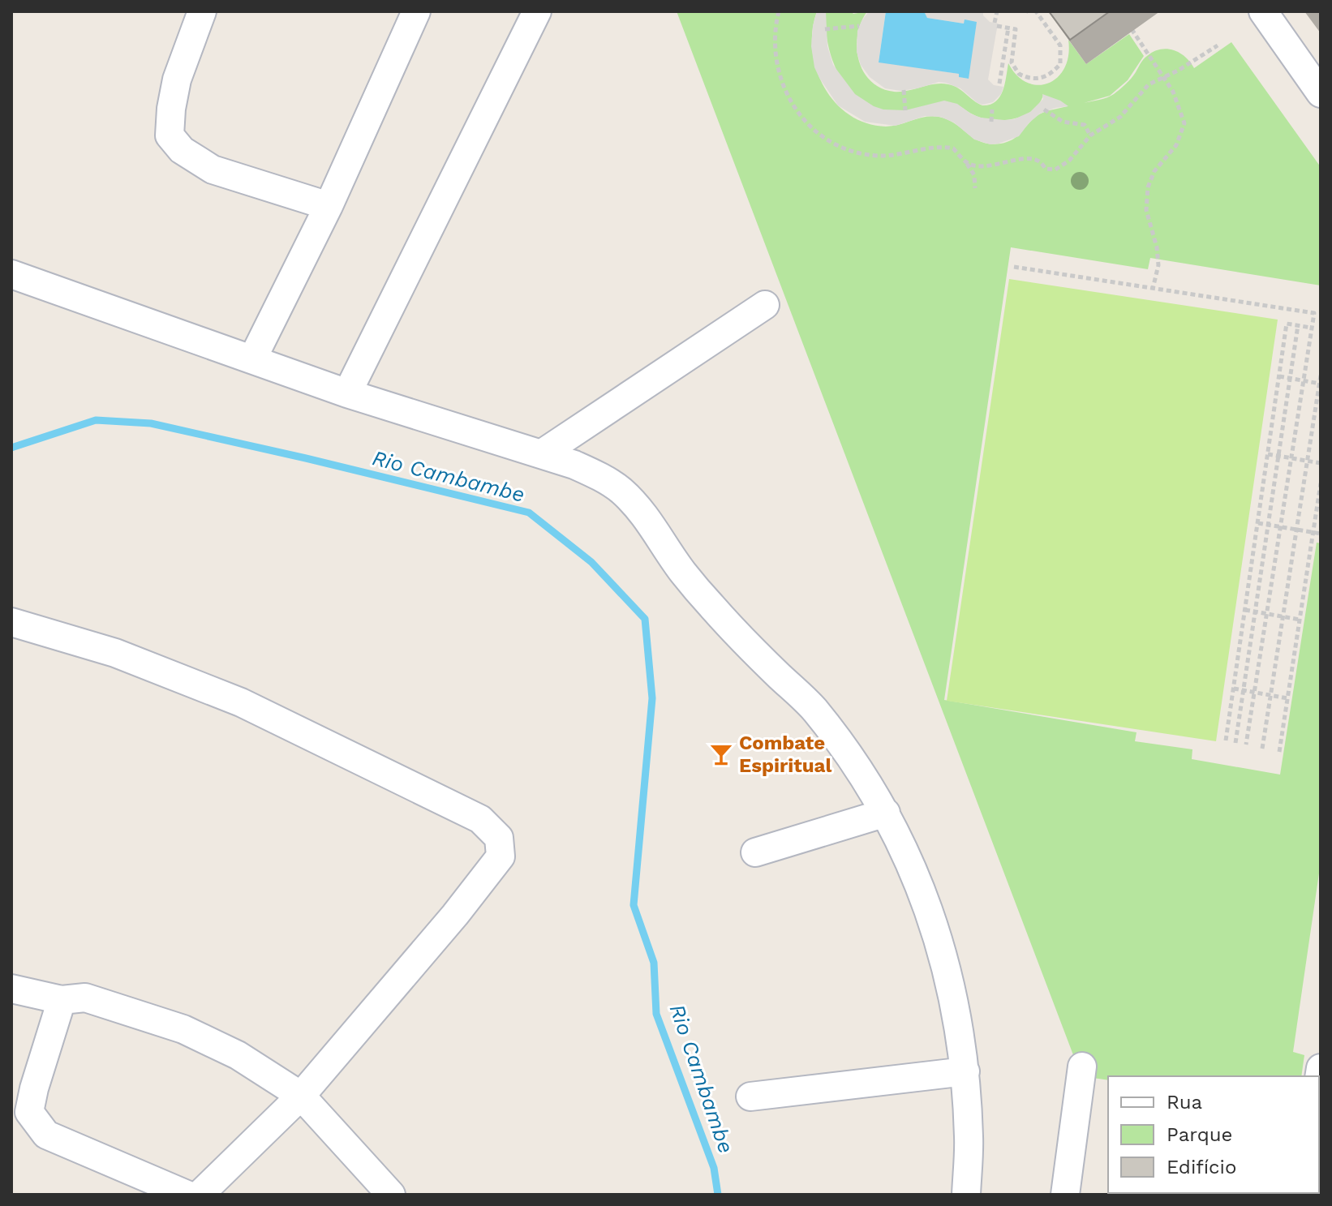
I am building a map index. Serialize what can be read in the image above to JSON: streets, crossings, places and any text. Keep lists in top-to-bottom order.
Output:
{
  "water": ["Rio Cambambe"],
  "places": {
    "bar": ["Combate Espiritual"]
  },
  "legend": ["Rua", "Parque", "Edifício"]
}
